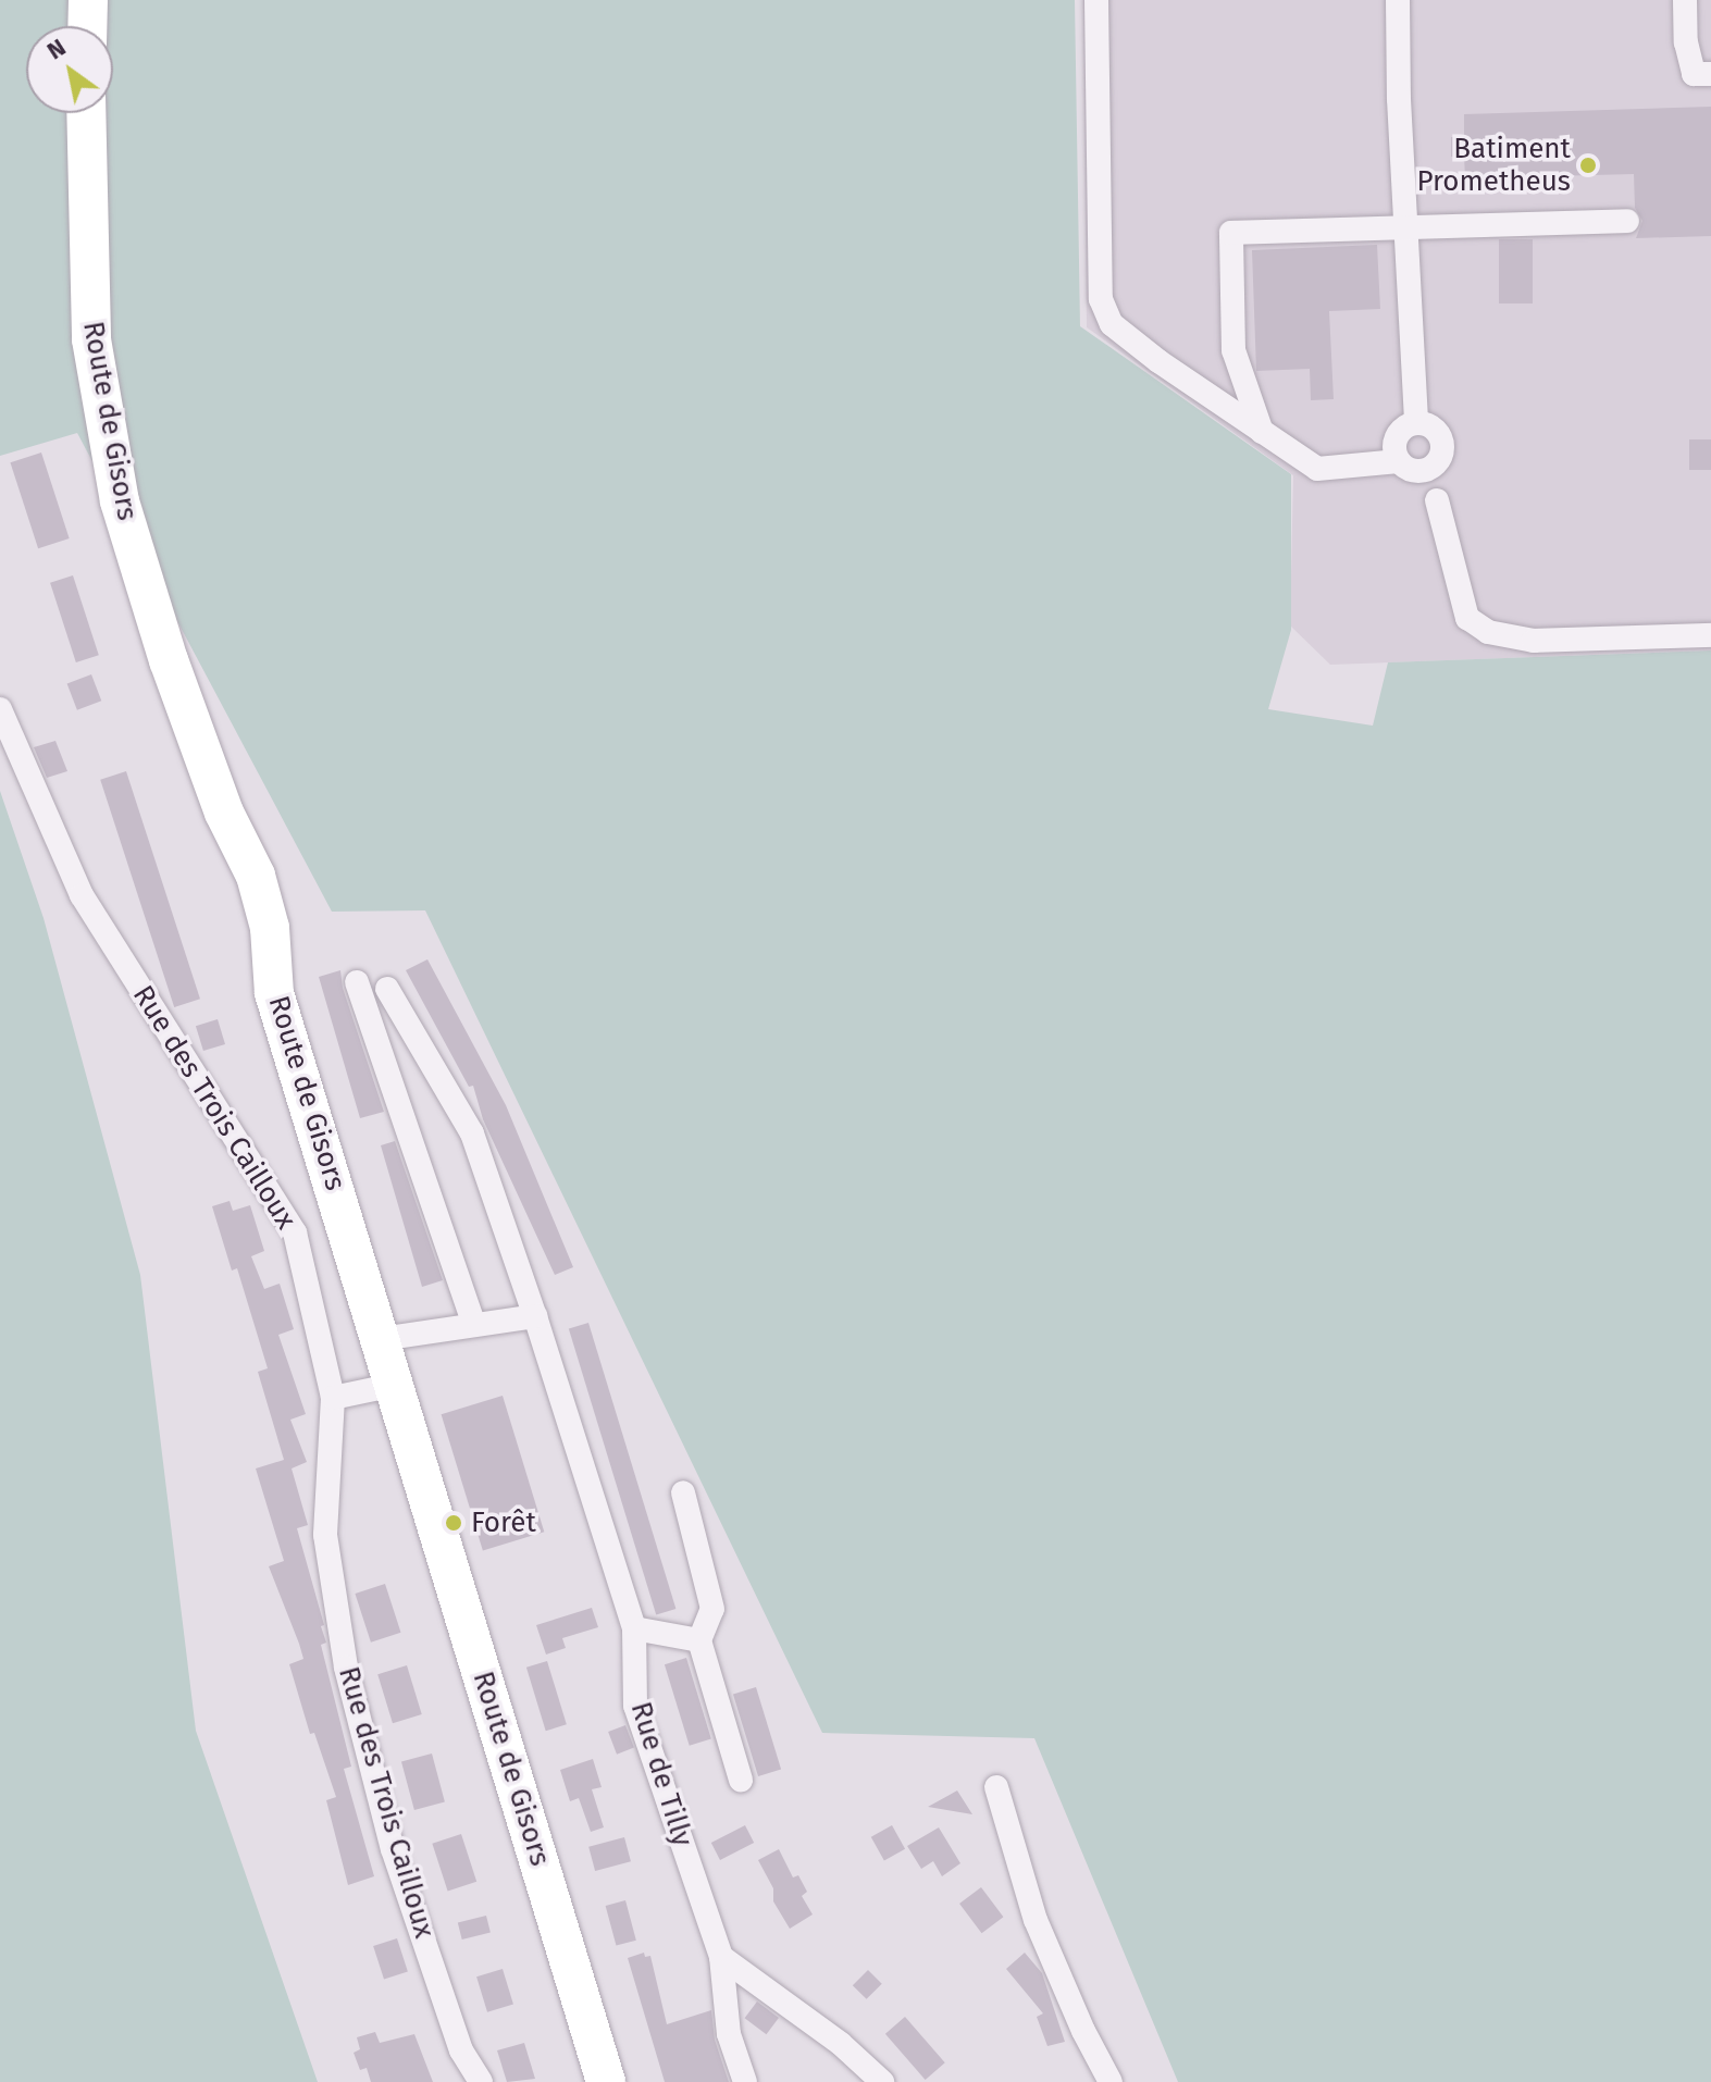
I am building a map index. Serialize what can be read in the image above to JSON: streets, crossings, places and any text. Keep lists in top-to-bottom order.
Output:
{
  "streets": {
    "main road": ["Route de Gisors"],
    "street": ["Rue des Trois Cailloux", "Rue de Tilly"]
  },
  "places": ["Batiment Prometheus", "Forêt"],
  "north": "top left"
}
